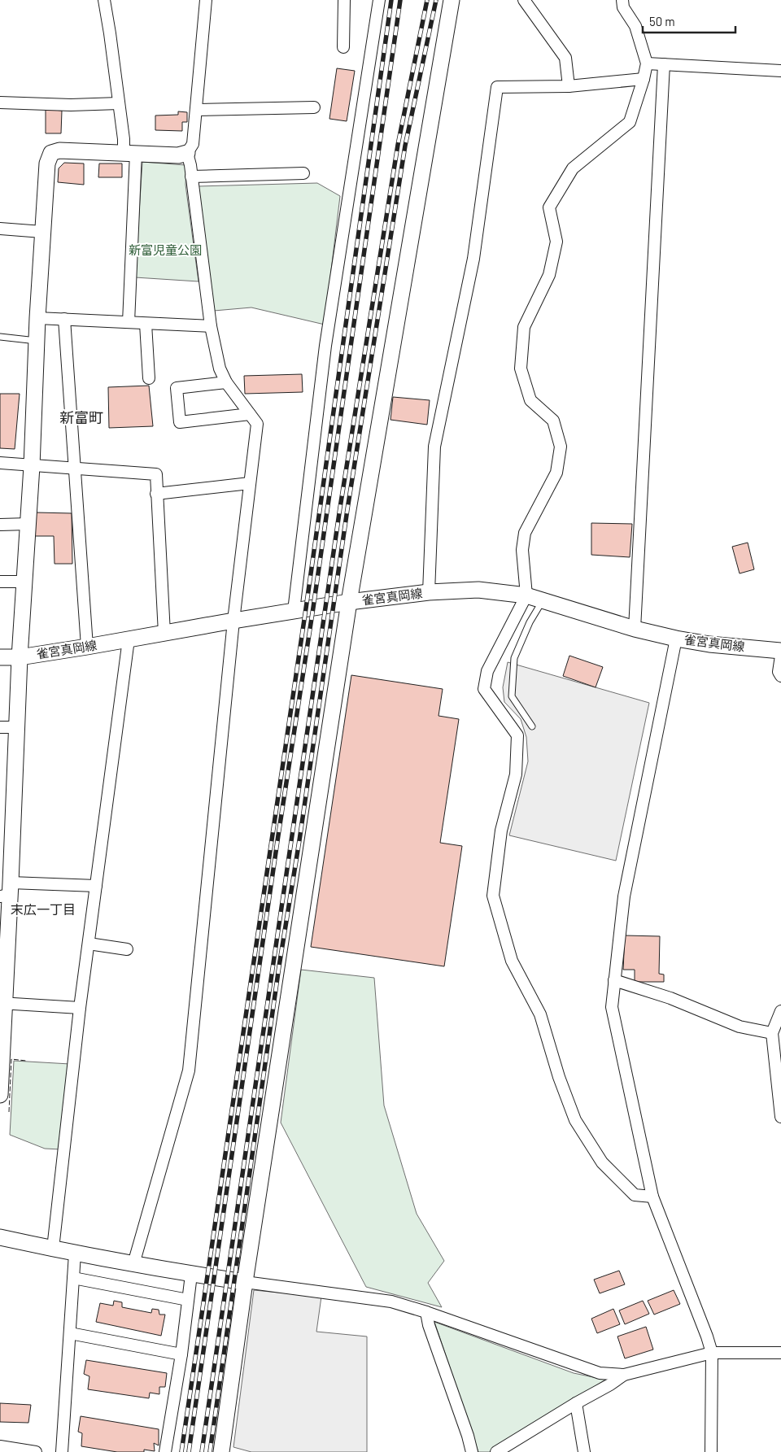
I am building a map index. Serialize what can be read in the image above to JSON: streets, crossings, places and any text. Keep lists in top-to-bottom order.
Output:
{
  "streets": {
    "street": ["雀宮真岡線"]
  },
  "districts": ["新富町", "末広一丁目"],
  "parks": ["新富児童公園"],
  "scale_bar": "50 m"
}
